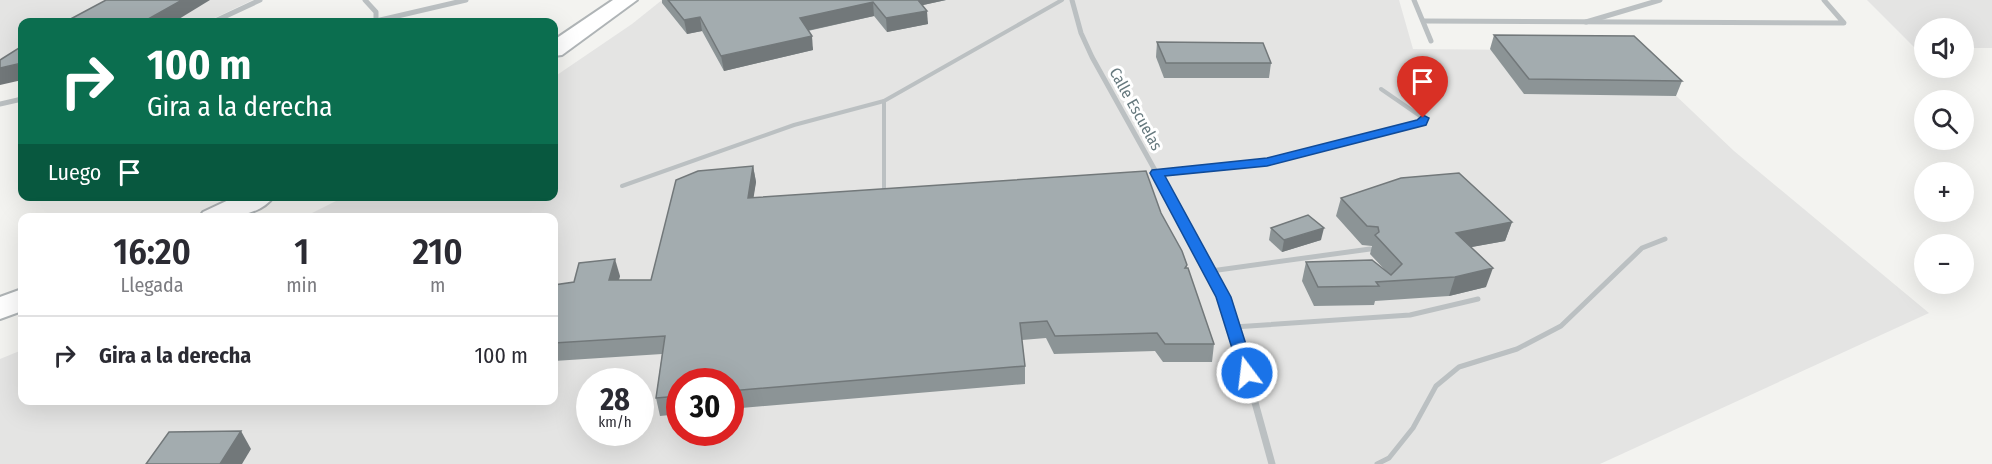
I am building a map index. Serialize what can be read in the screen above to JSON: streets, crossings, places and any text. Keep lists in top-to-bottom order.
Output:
{
  "streets": {
    "street": ["Calle Escuelas"]
  },
  "page": {
    "map_buttons": ["+", "−"],
    "turn": ["100 m", "Gira a la derecha"],
    "then": "Luego",
    "eta": [
      "16:20",
      "Llegada",
      "1",
      "min",
      "210",
      "m"
    ],
    "list": [
      {
        "name": "Gira a la derecha",
        "value": "100 m"
      }
    ],
    "speed": "28 km/h",
    "limit": "30"
  }
}
